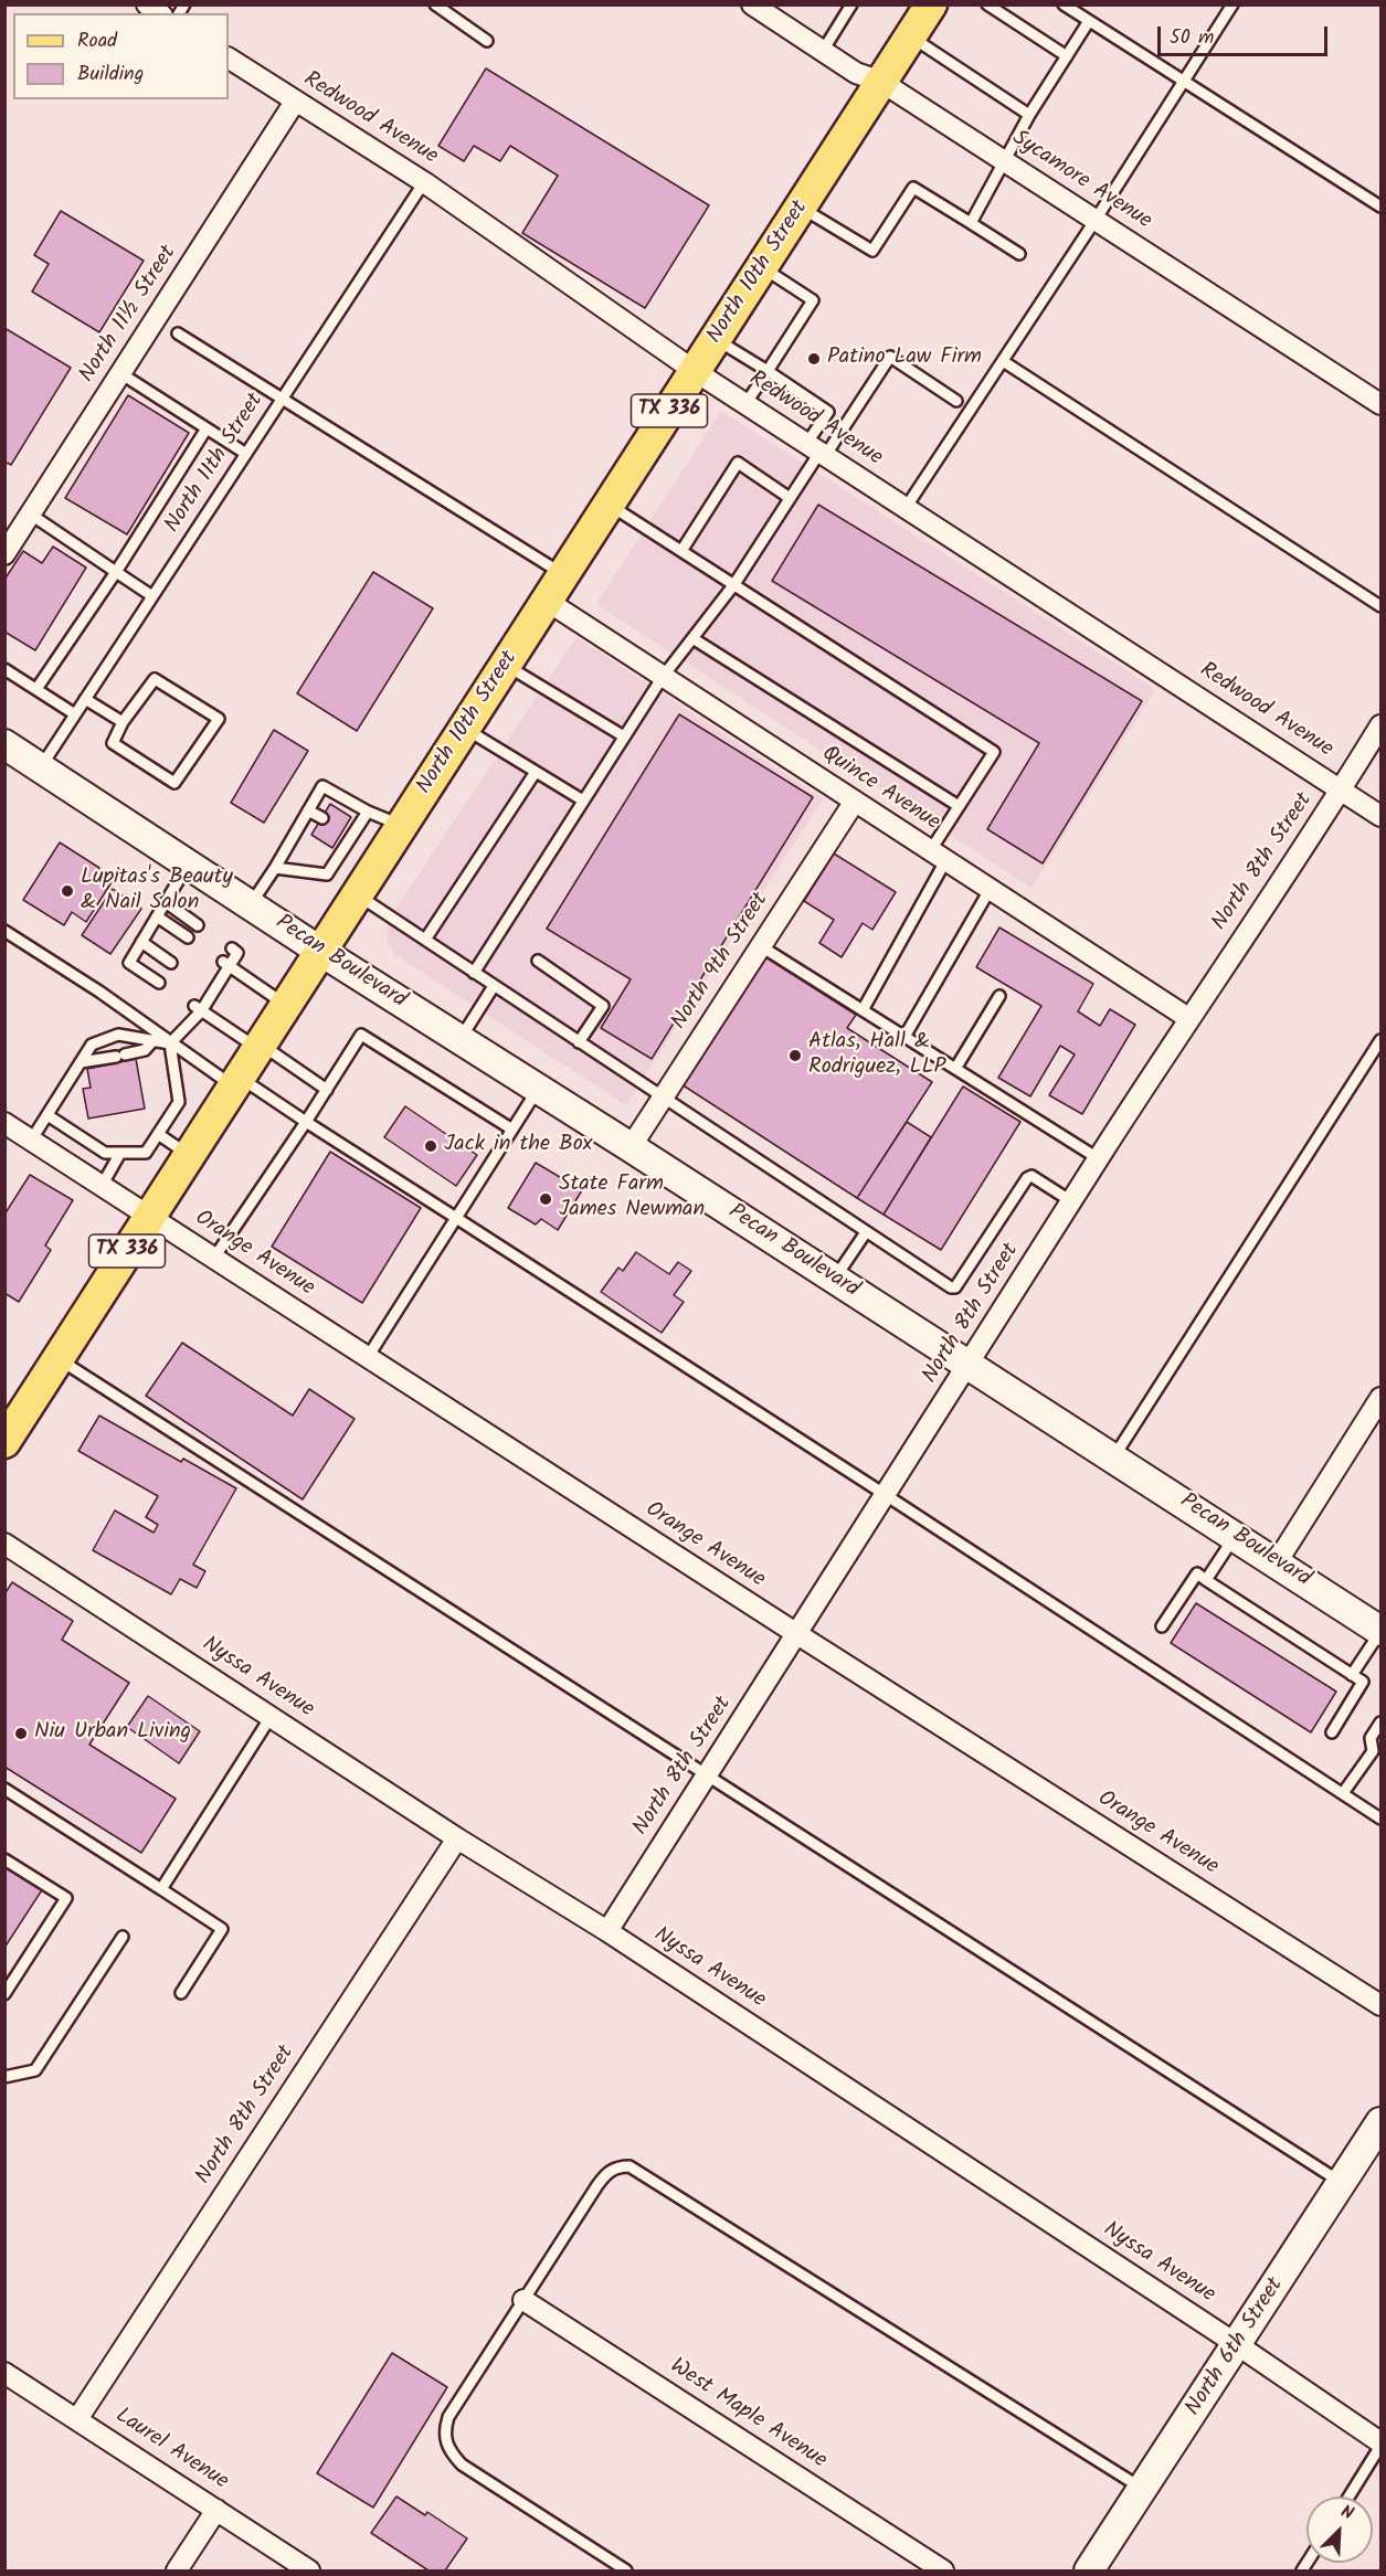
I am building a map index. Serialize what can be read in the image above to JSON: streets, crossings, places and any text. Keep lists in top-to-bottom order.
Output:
{
  "streets": {
    "main road": [
      "North 10th Street",
      "TX 336",
      "Pecan Boulevard",
      "North 6th Street"
    ],
    "street": [
      "Redwood Avenue",
      "Sycamore Avenue",
      "North 11½ Street",
      "Quince Avenue",
      "North 8th Street",
      "North 9th Street",
      "Orange Avenue",
      "Nyssa Avenue",
      "West Maple Avenue",
      "Laurel Avenue"
    ],
    "lane": ["North 11th Street"]
  },
  "crossings": [
    ["Redwood Avenue", "North 10th Street"],
    ["Redwood Avenue", "North 11½ Street"],
    ["Redwood Avenue", "North 11th Street"],
    ["Redwood Avenue", "North 8th Street"],
    ["Sycamore Avenue", "North 10th Street"],
    ["North 10th Street", "Quince Avenue"],
    ["North 10th Street", "Pecan Boulevard"],
    ["North 10th Street", "Orange Avenue"],
    ["North 11th Street", "Pecan Boulevard"],
    ["Quince Avenue", "North 8th Street"],
    ["Quince Avenue", "North 9th Street"],
    ["North 8th Street", "Pecan Boulevard"],
    ["North 8th Street", "Orange Avenue"],
    ["North 8th Street", "Nyssa Avenue"],
    ["North 8th Street", "Laurel Avenue"],
    ["North 9th Street", "Pecan Boulevard"],
    ["Nyssa Avenue", "North 6th Street"]
  ],
  "places": [
    "Patino Law Firm",
    "Lupitas's Beauty & Nail Salon",
    "Atlas, Hall & Rodriguez, LLP",
    "Jack in the Box",
    "State Farm James Newman",
    "Niu Urban Living"
  ],
  "legend": ["Road", "Building"],
  "scale_bar": "50 m",
  "north": "top right"
}
